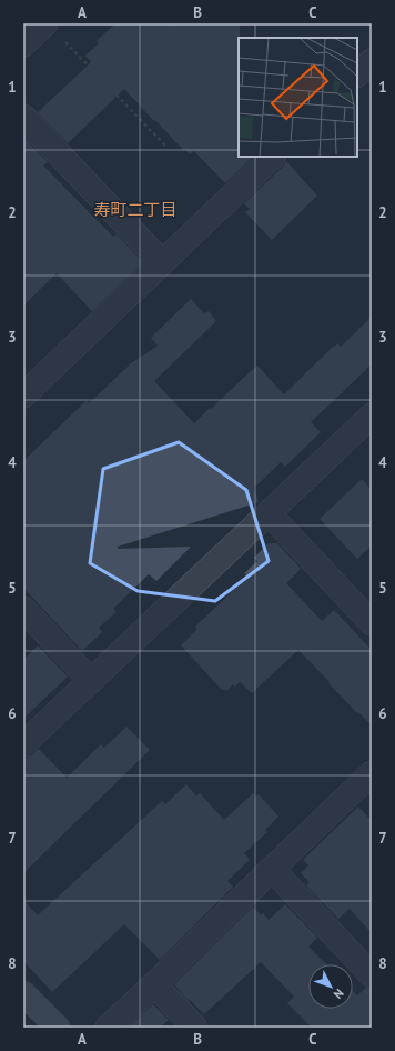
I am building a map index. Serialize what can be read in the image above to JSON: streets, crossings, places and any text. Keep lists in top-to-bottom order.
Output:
{
  "districts": ["寿町二丁目"],
  "north": "bottom right",
  "grid": {
    "columns": ["A", "B", "C"],
    "rows": [
      "1",
      "2",
      "3",
      "4",
      "5",
      "6",
      "7",
      "8"
    ]
  }
}
